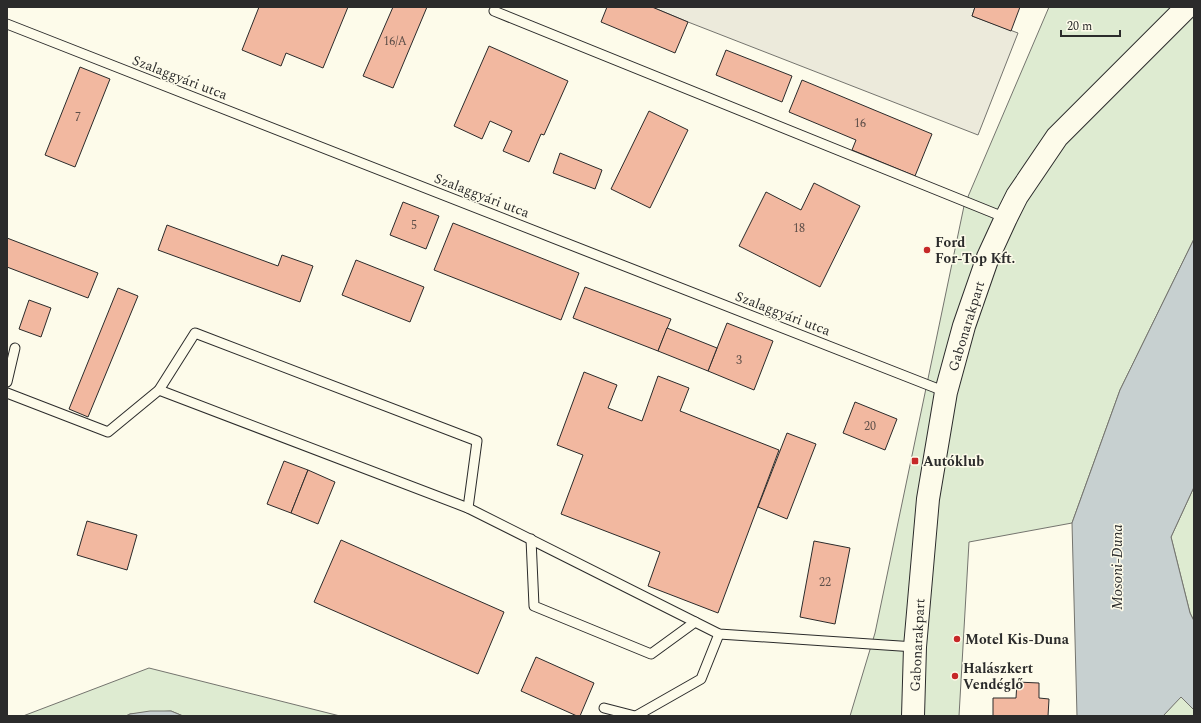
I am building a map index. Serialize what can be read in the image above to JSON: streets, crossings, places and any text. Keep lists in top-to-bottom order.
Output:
{
  "streets": {
    "main road": ["Gabonarakpart"],
    "lane": ["Szalaggyári utca"]
  },
  "crossings": [
    ["Szalaggyári utca", "Gabonarakpart"]
  ],
  "water": ["Mosoni-Duna"],
  "places": {
    "other": ["Ford For-Top Kft.", "Motel Kis-Duna", "Halászkert Vendéglő"],
    "transit": ["Autóklub"]
  },
  "house_numbers": [
    "16/A",
    "7",
    "16",
    "5",
    "18",
    "3",
    "20",
    "22"
  ],
  "scale_bar": "20 m"
}
